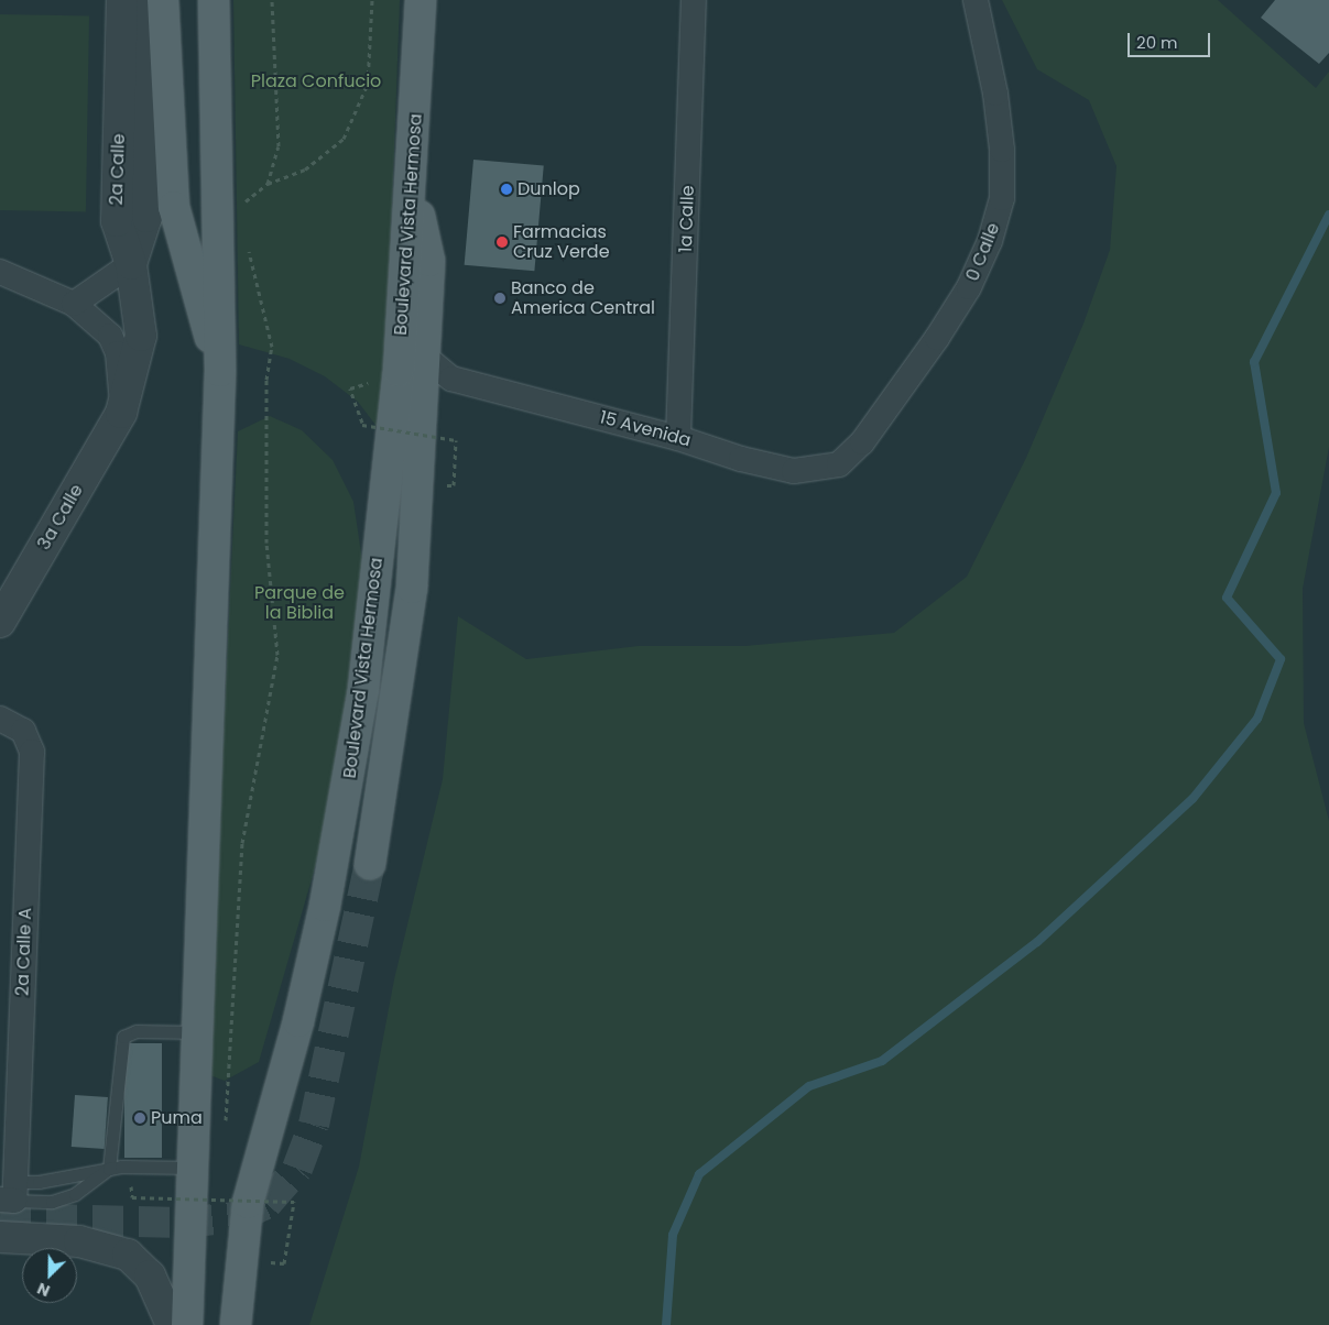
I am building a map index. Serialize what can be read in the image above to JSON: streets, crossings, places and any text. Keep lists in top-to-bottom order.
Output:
{
  "streets": {
    "main road": ["Boulevard Vista Hermosa"],
    "street": [
      "2a Calle",
      "1a Calle",
      "0 Calle",
      "15 Avenida",
      "3a Calle",
      "2a Calle A"
    ]
  },
  "crossings": [
    ["2a Calle", "3a Calle"],
    ["1a Calle", "15 Avenida"],
    ["0 Calle", "15 Avenida"]
  ],
  "parks": ["Plaza Confucio", "Parque de la Biblia"],
  "places": [
    "Dunlop",
    "Farmacias Cruz Verde",
    "Banco de America Central",
    "Puma"
  ],
  "scale_bar": "20 m",
  "north": "bottom left"
}
